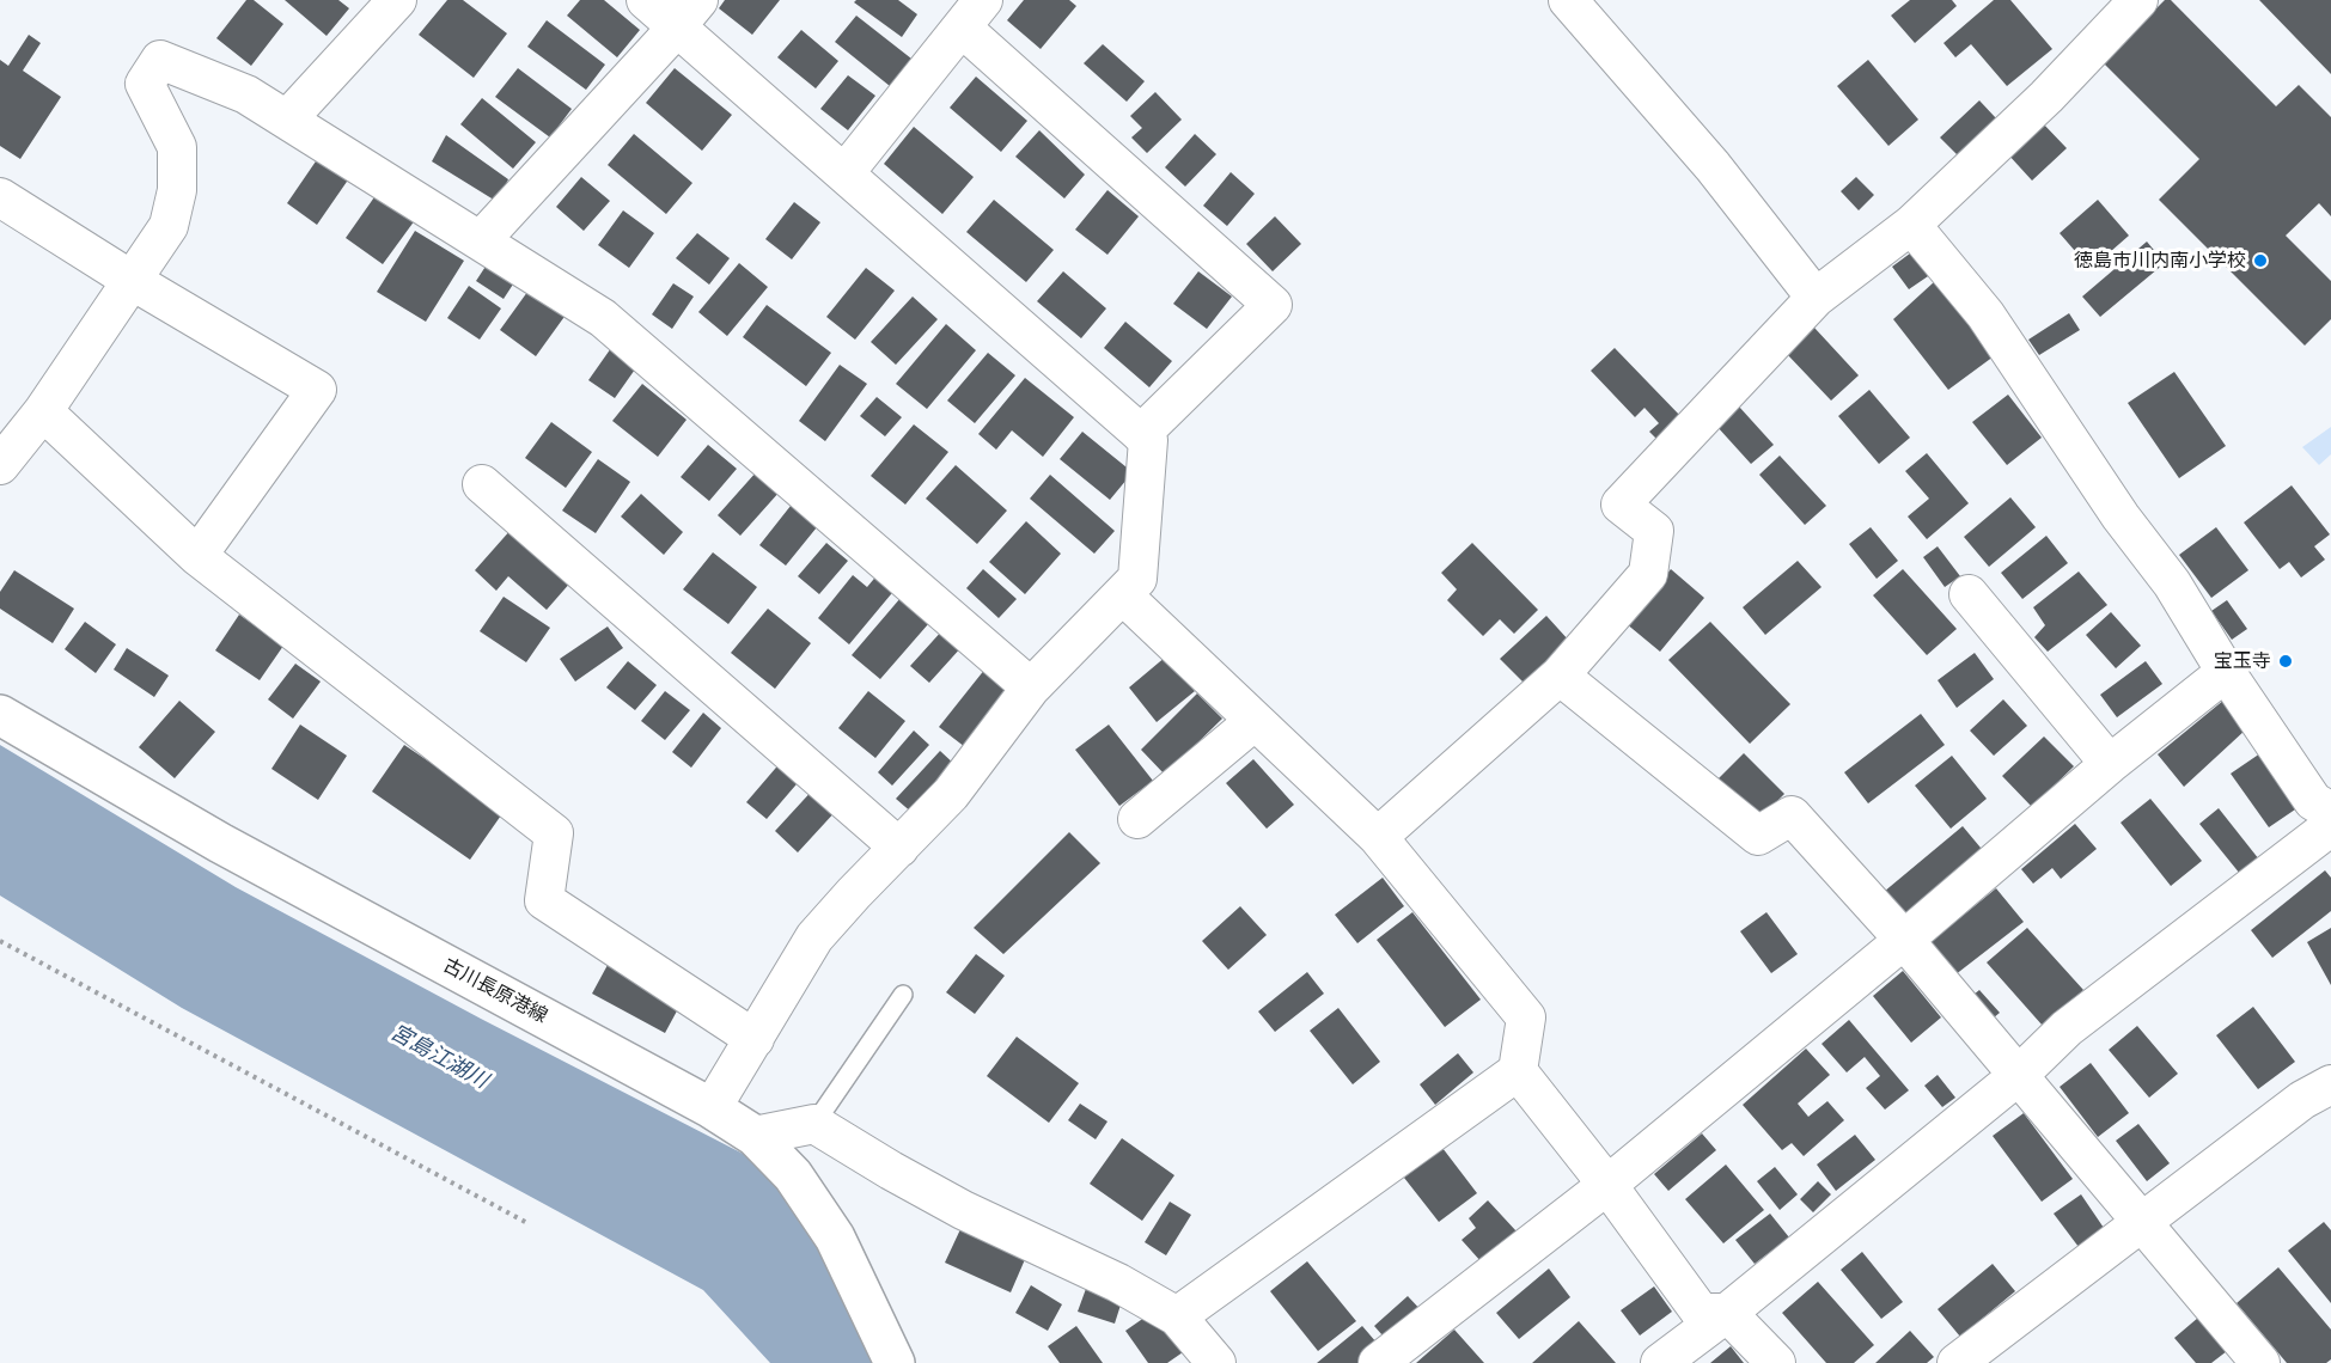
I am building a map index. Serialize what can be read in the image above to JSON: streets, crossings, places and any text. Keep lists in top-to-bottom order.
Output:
{
  "streets": {
    "main road": ["古川長原港線"]
  },
  "water": ["宮島江湖川"],
  "places": ["徳島市川内南小学校", "宝玉寺"]
}
